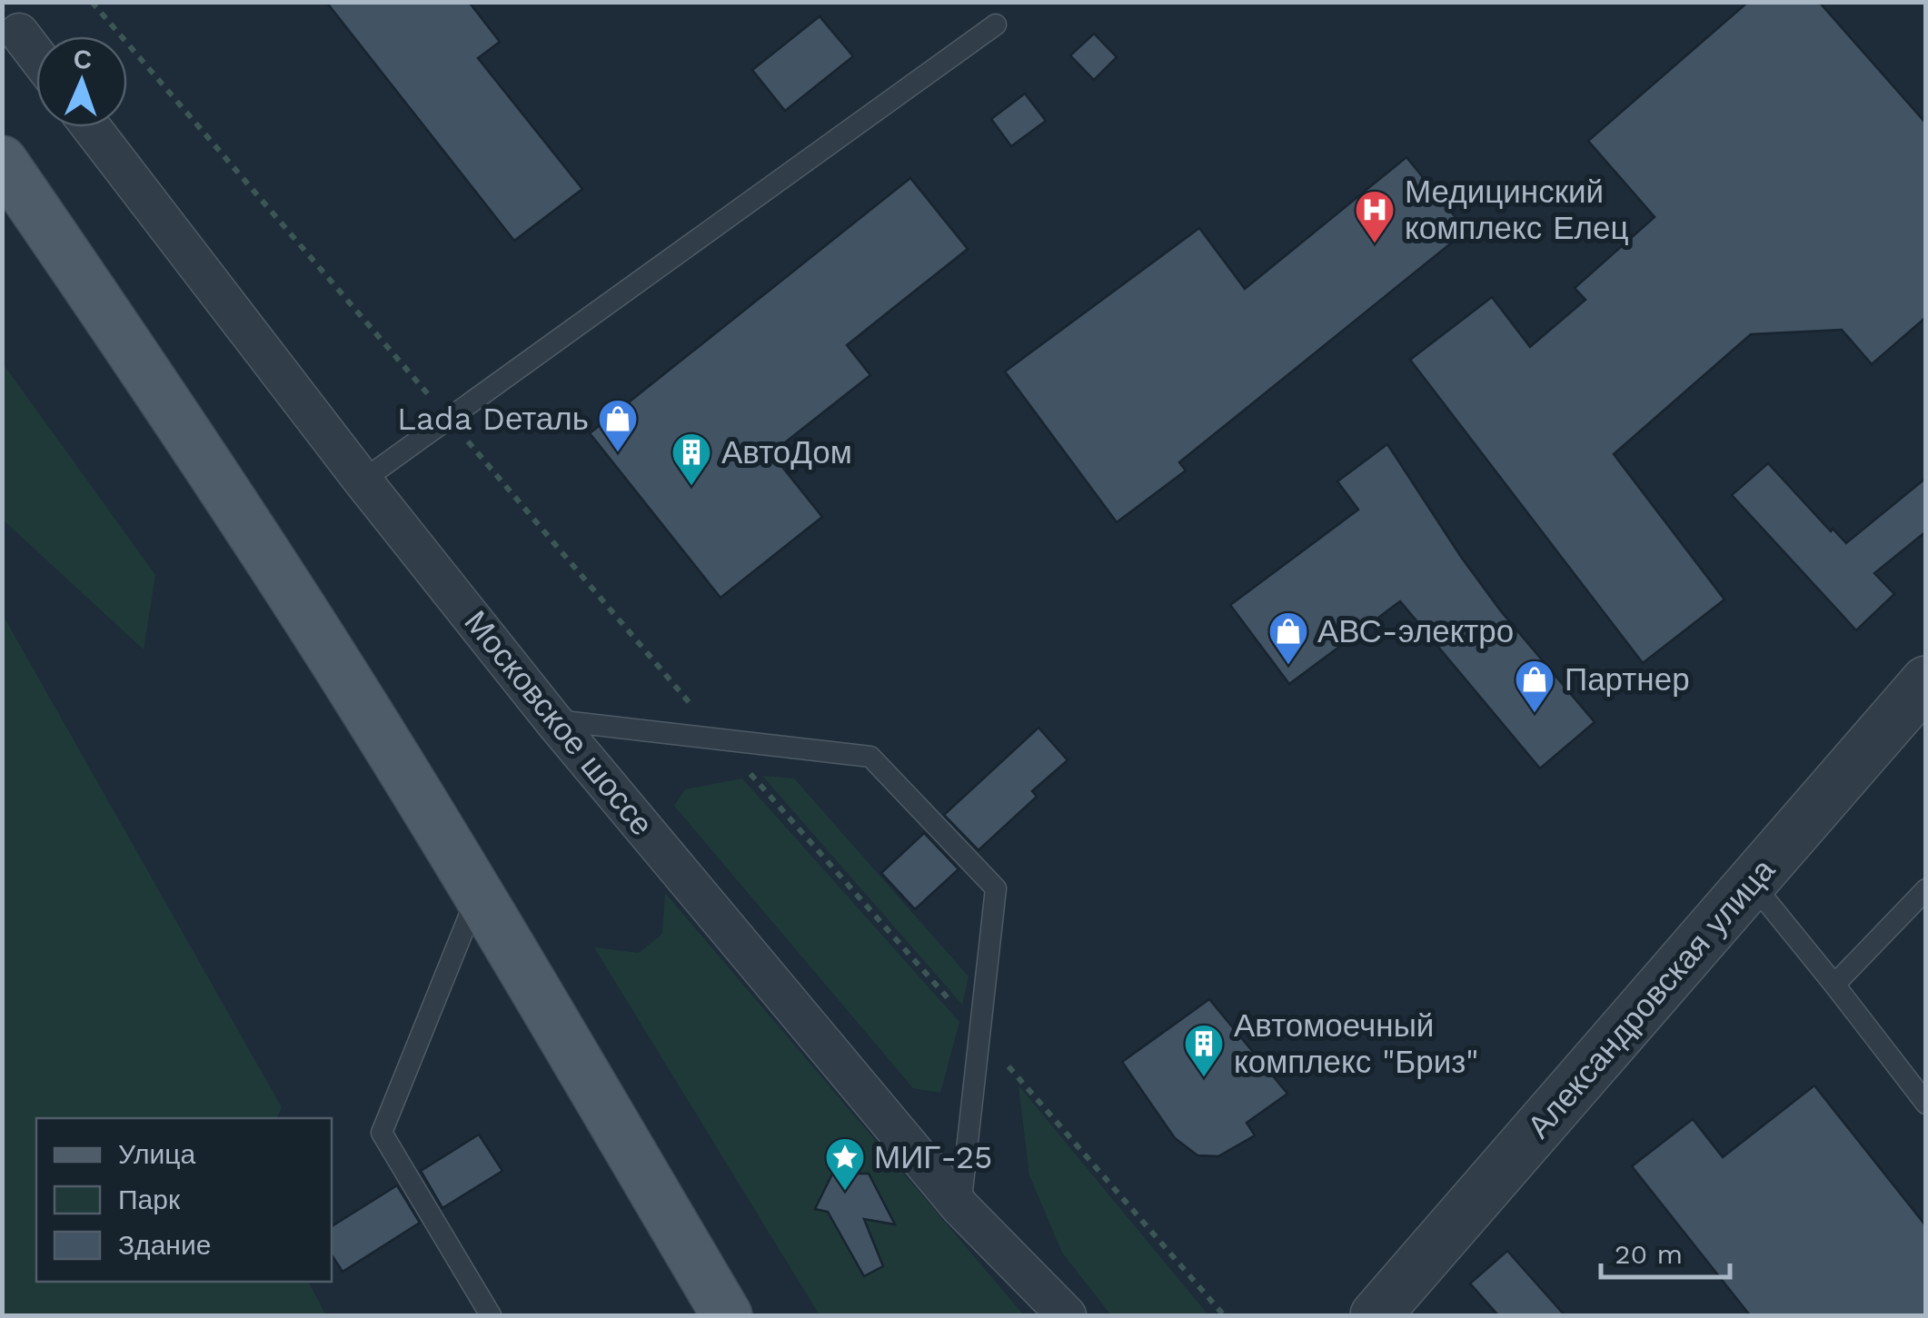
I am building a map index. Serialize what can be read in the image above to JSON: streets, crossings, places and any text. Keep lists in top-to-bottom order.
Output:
{
  "streets": {
    "street": ["Московское шоссе", "Александровская улица"]
  },
  "places": {
    "hospital": ["Медицинский комплекс Елец"],
    "shop": ["Lada Dеталь", "АВС-электро", "Партнер"],
    "building": ["АвтоДом", "Автомоечный комплекс \"Бриз\""],
    "place": ["МИГ-25"]
  },
  "legend": ["Улица", "Парк", "Здание"],
  "scale_bar": "20 m",
  "north": "top"
}
